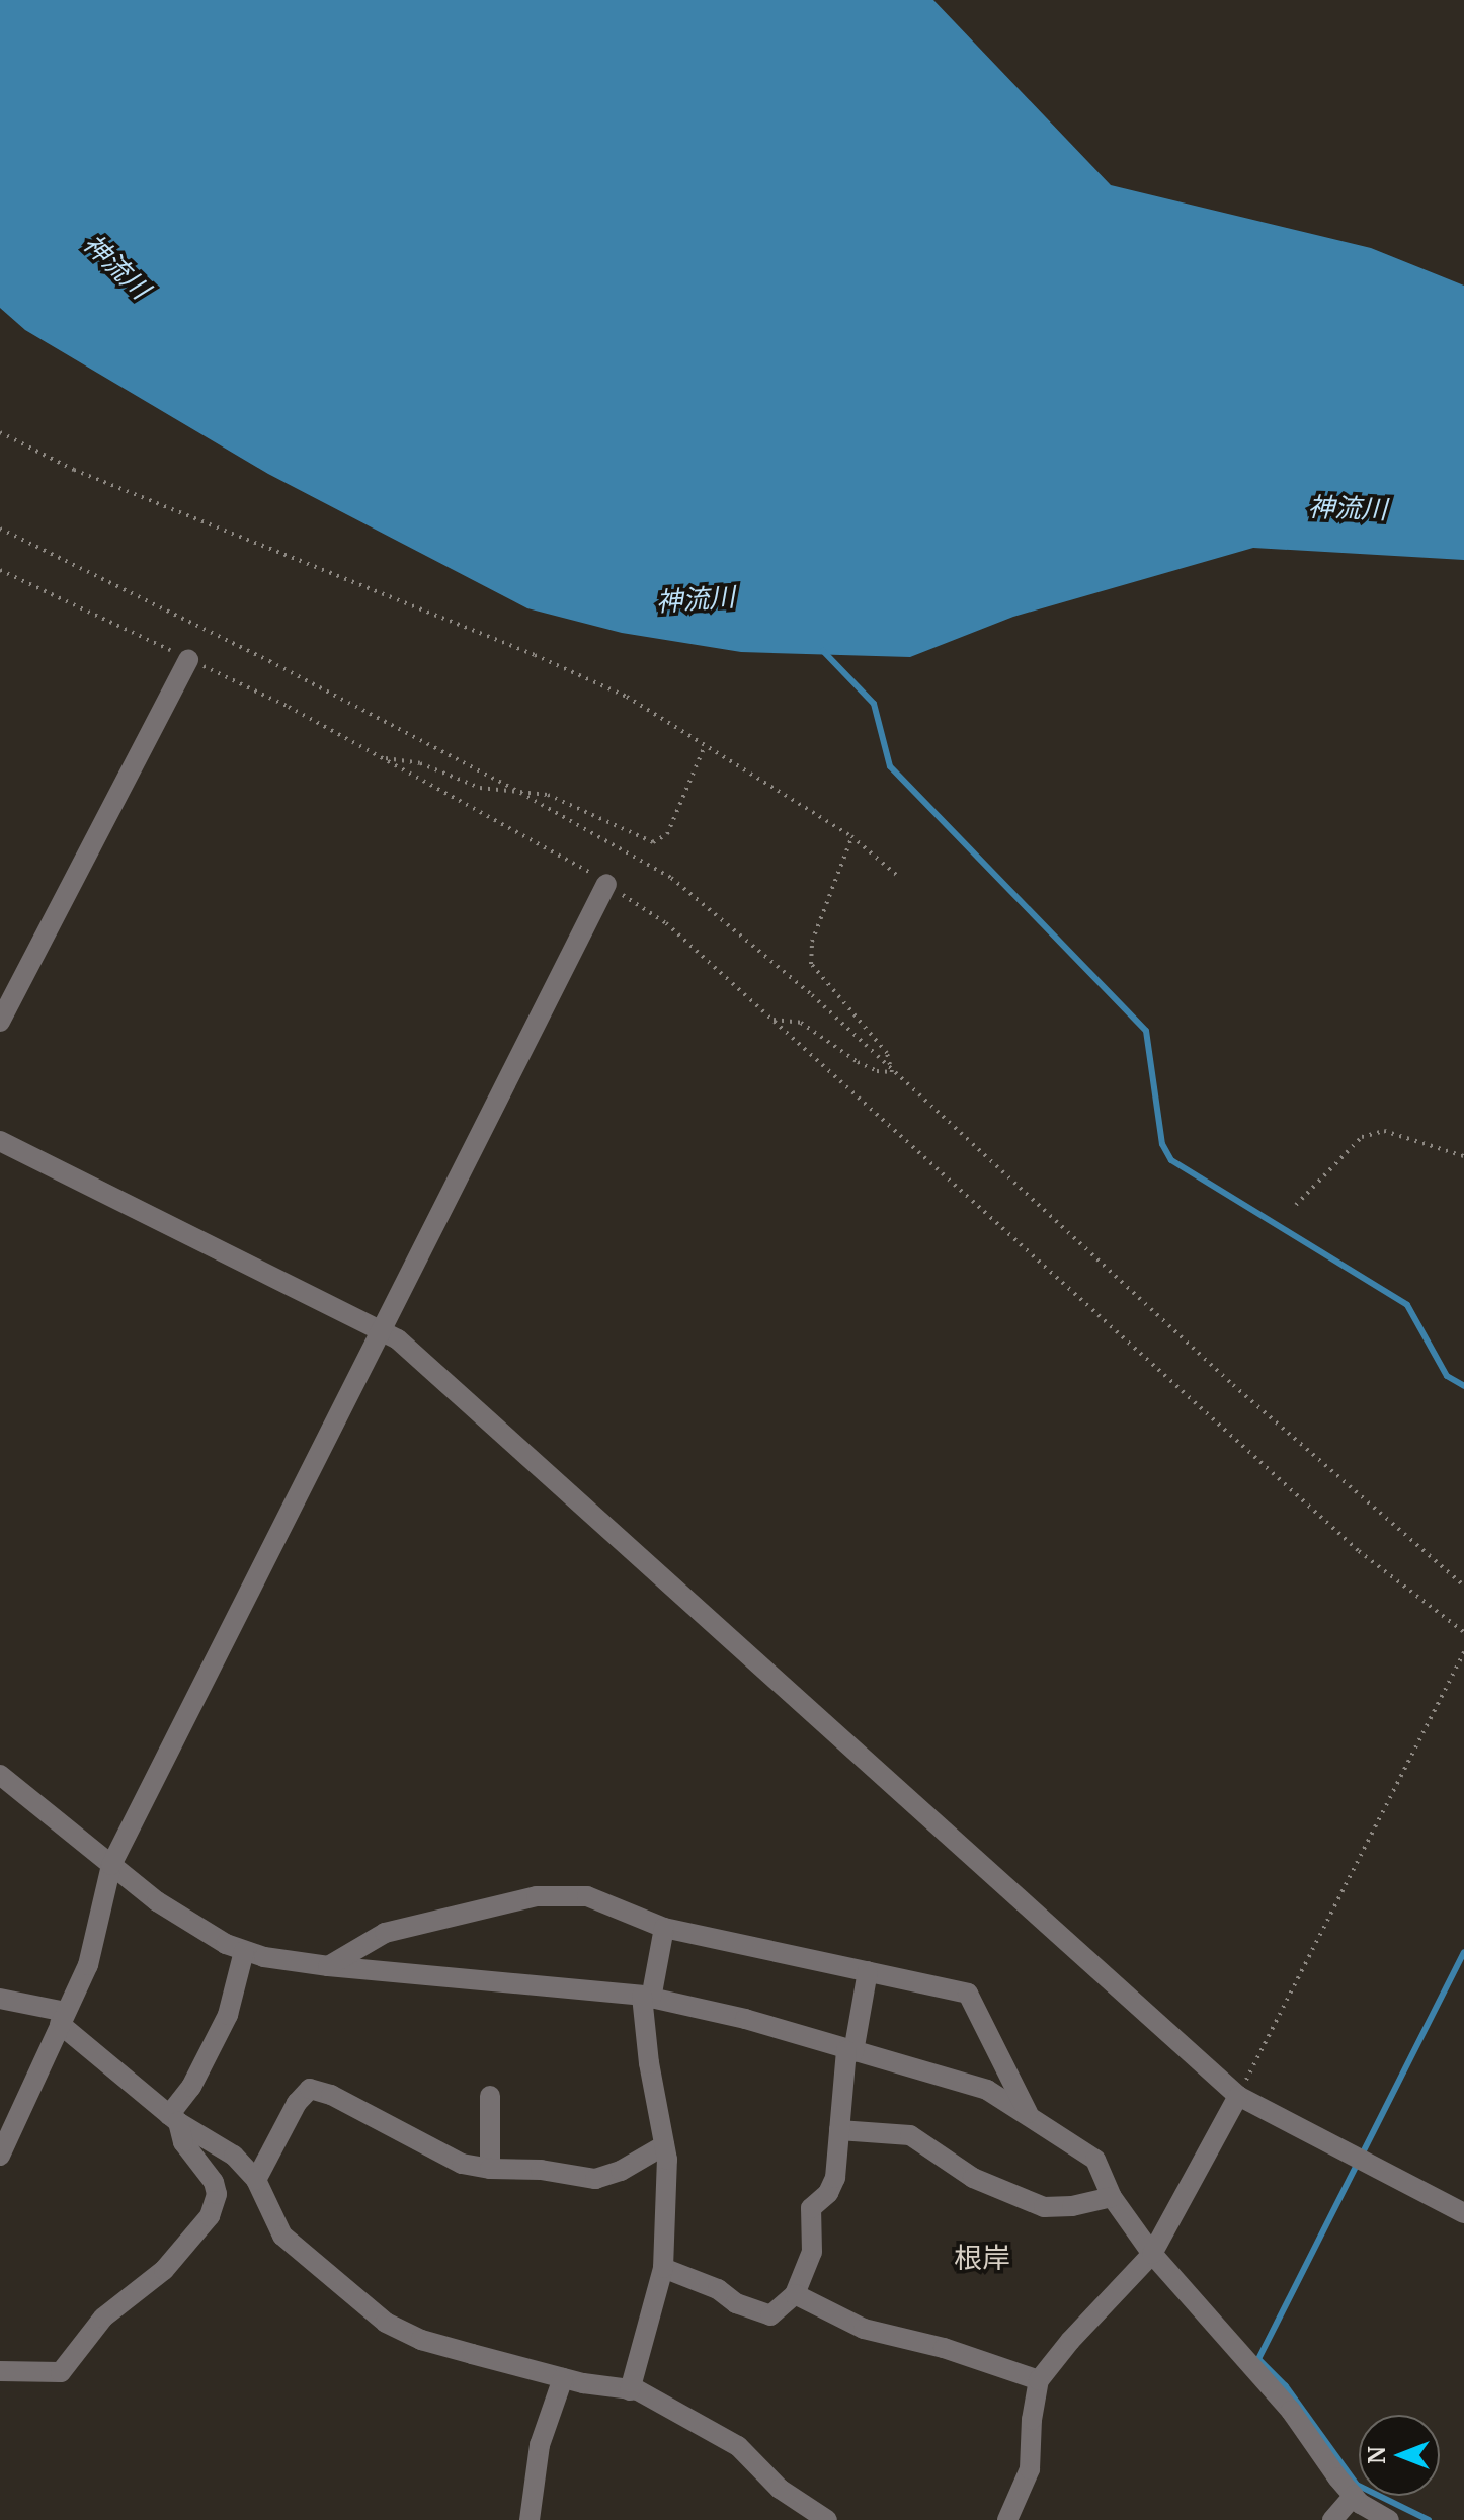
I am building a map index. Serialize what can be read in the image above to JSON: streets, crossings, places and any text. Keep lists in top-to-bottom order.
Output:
{
  "districts": ["根岸"],
  "water": ["神流川"],
  "north": "left"
}
